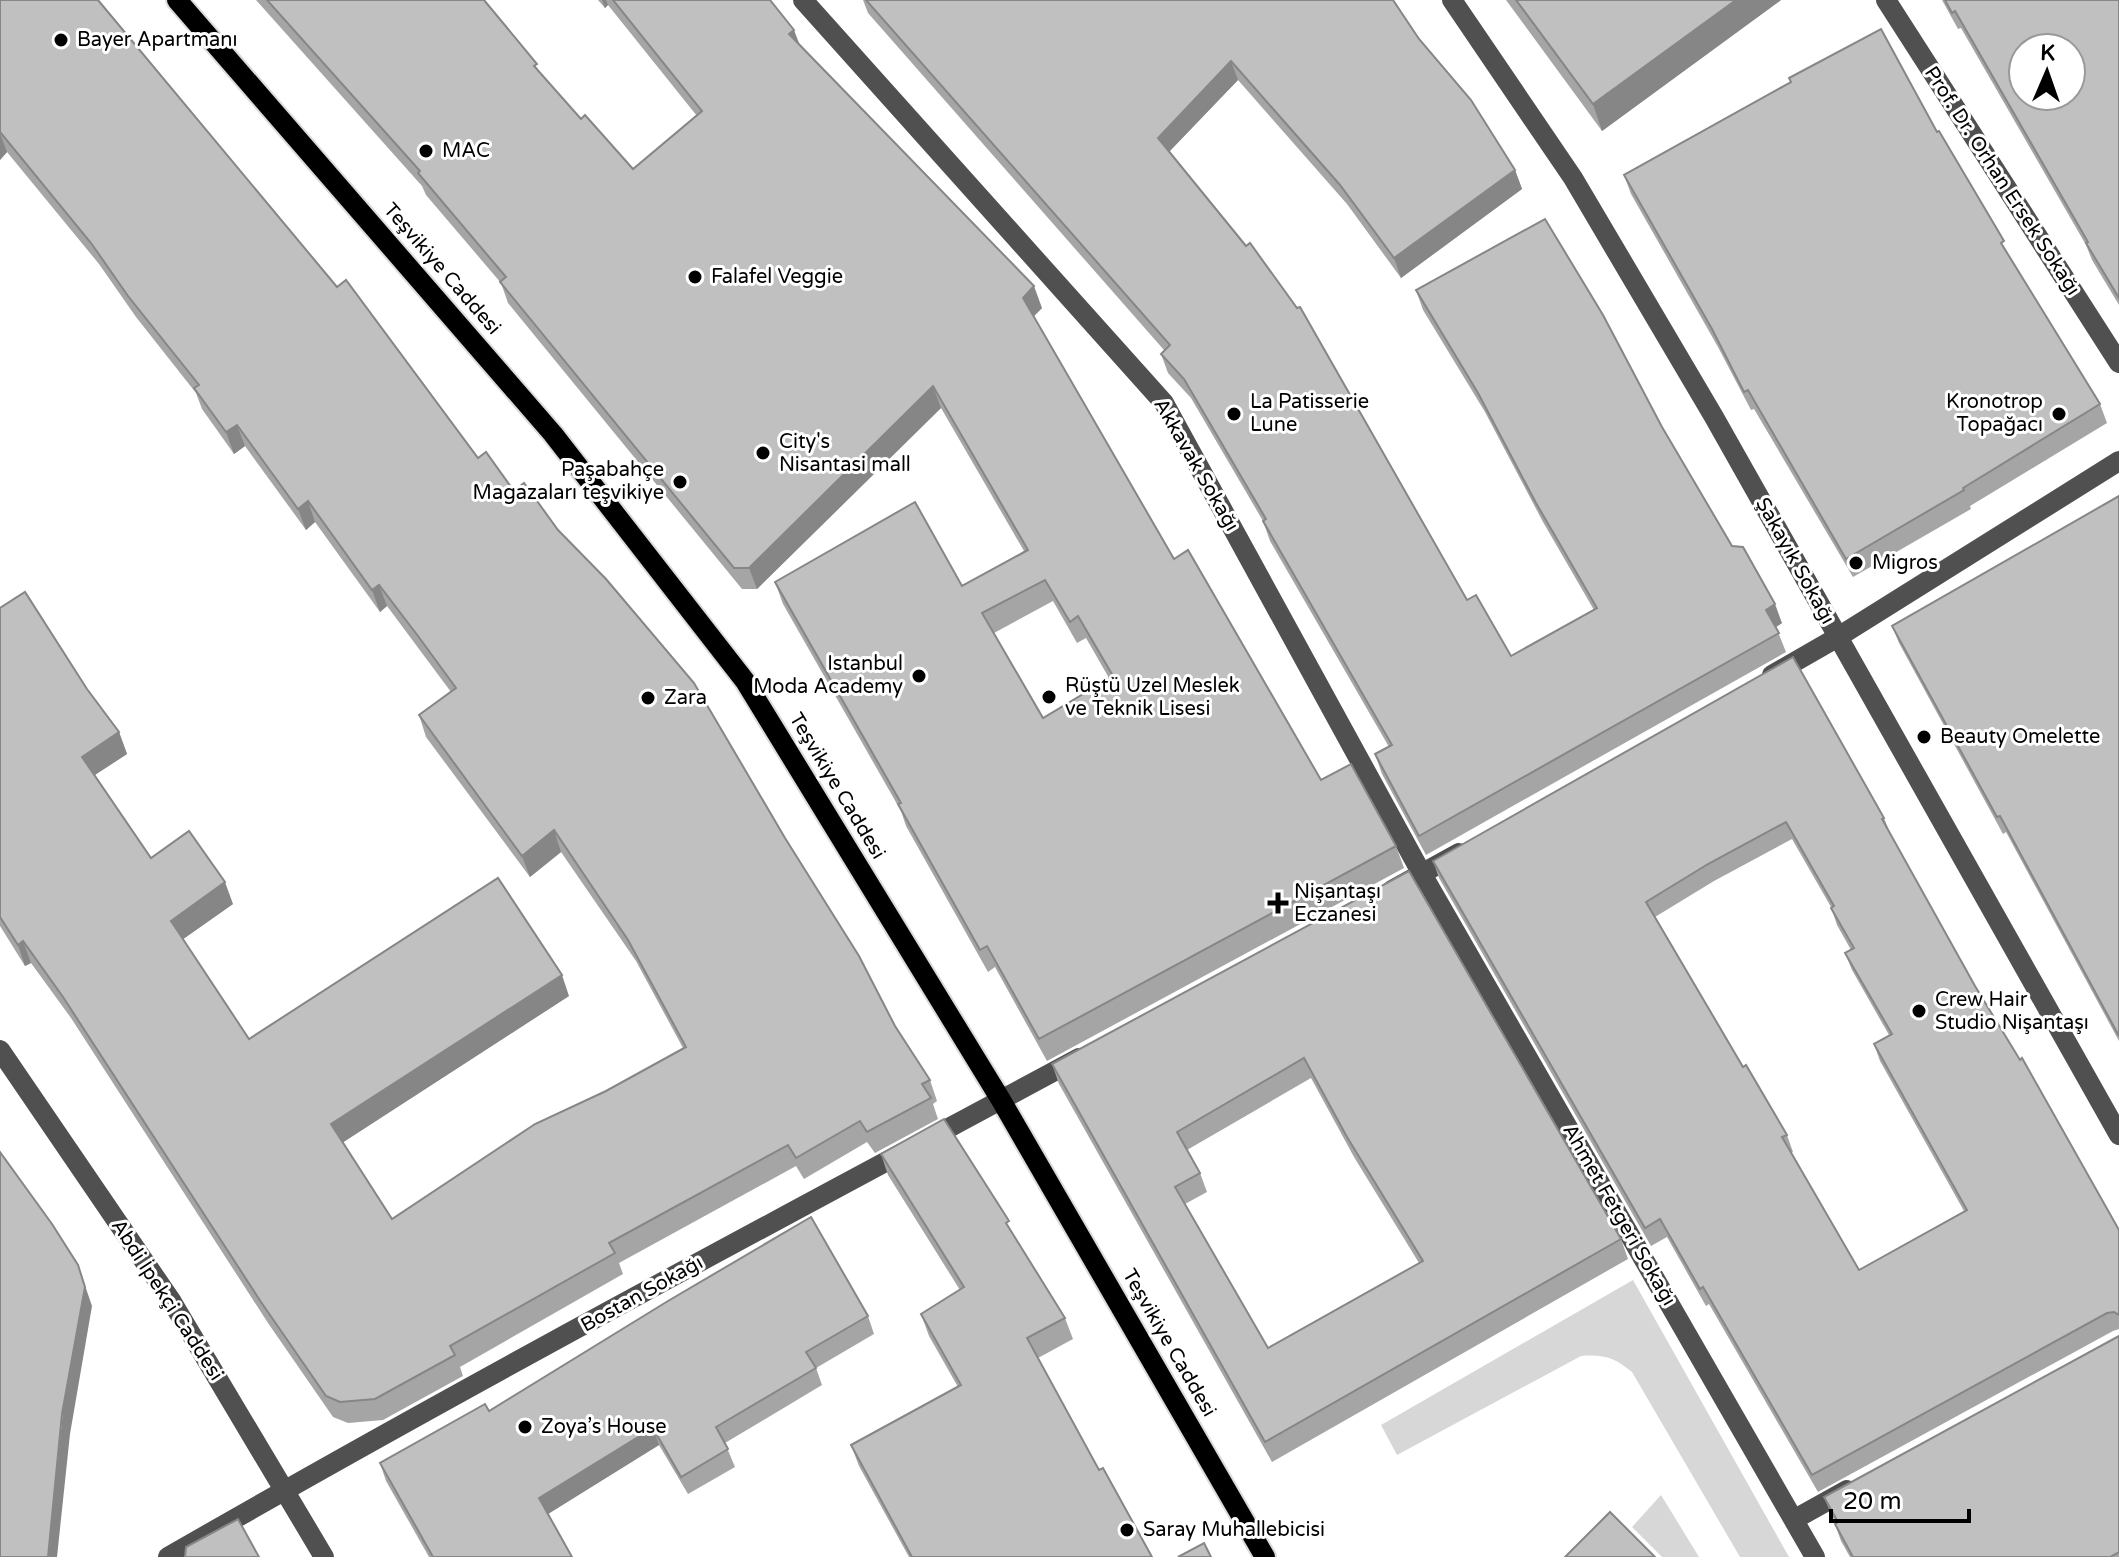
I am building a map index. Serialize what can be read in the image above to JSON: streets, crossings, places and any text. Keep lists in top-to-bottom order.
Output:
{
  "streets": {
    "main road": ["Teşvikiye Caddesi"],
    "street": [
      "Prof. Dr. Orhan Ersek Sokağı",
      "Akkavak Sokağı",
      "Şakayık Sokağı",
      "Ahmet Fetgeri Sokağı",
      "Bostan Sokağı",
      "Abdi İpekçi Caddesi"
    ]
  },
  "crossings": [
    ["Teşvikiye Caddesi", "Bostan Sokağı"],
    ["Akkavak Sokağı", "Ahmet Fetgeri Sokağı"],
    ["Bostan Sokağı", "Abdi İpekçi Caddesi"]
  ],
  "places": {
    "other": [
      "Bayer Apartmanı",
      "MAC",
      "Falafel Veggie",
      "La Patisserie Lune",
      "Kronotrop Topağacı",
      "City's Nisantasi mall",
      "Paşabahçe Magazaları teşvikiye",
      "Migros",
      "Istanbul Moda Academy",
      "Rüştü Uzel Meslek ve Teknik Lisesi",
      "Zara",
      "Beauty Omelette",
      "Crew Hair Studio Nişantaşı",
      "Zoya’s House",
      "Saray Muhallebicisi"
    ],
    "health": ["Nişantaşı Eczanesi"]
  },
  "scale_bar": "20 m",
  "north": "top"
}
